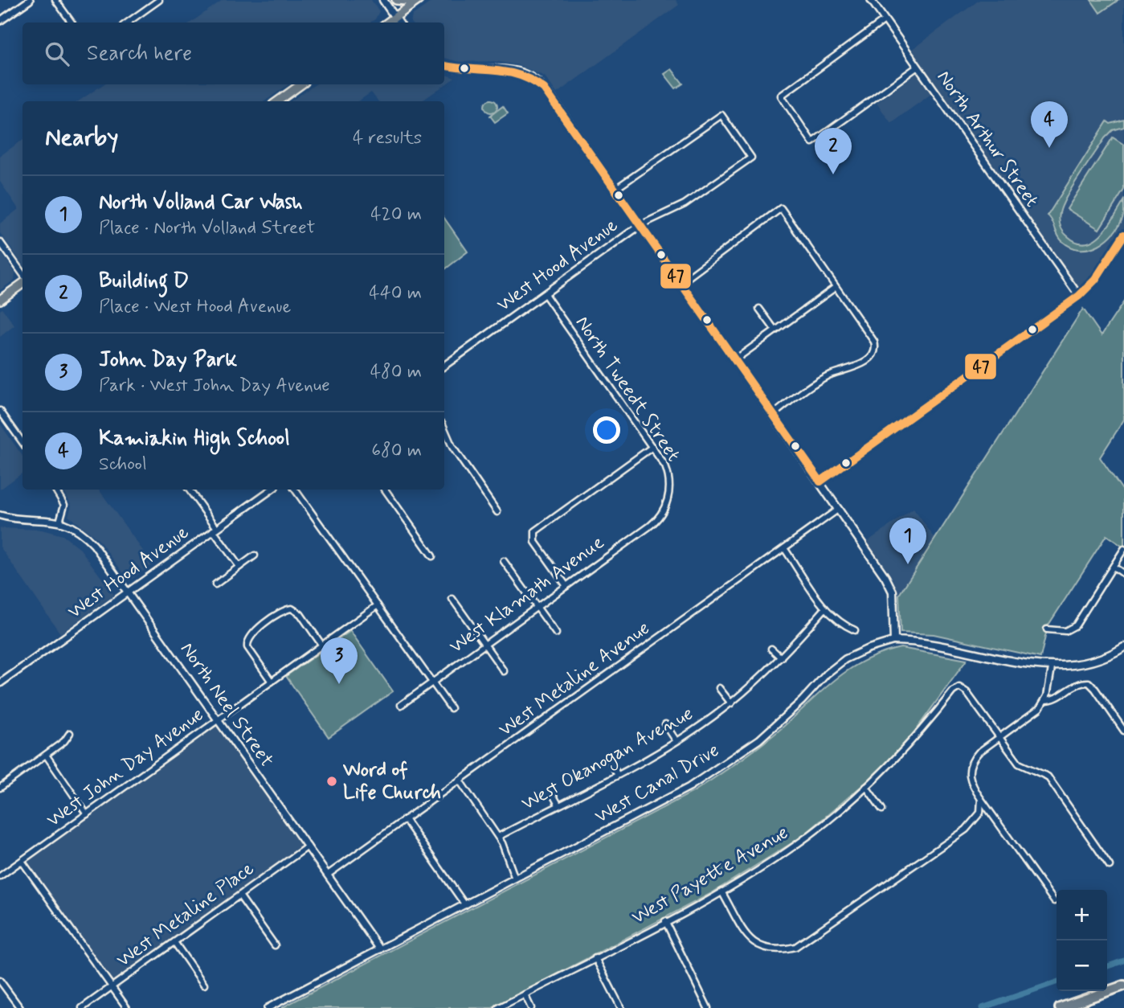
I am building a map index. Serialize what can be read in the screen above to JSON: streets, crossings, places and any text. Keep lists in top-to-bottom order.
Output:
{
  "streets": {
    "main road": ["West Canal Drive"],
    "street": [
      "North Arthur Street",
      "West Hood Avenue",
      "North Tweedt Street",
      "West Klamath Avenue",
      "West Metaline Avenue",
      "North Neel Street",
      "West Okanogan Avenue",
      "West John Day Avenue",
      "West Payette Avenue",
      "West Metaline Place"
    ]
  },
  "crossings": [
    ["West Hood Avenue", "North Tweedt Street"],
    ["West Hood Avenue", "North Neel Street"],
    ["North Tweedt Street", "West Klamath Avenue"],
    ["West Metaline Avenue", "North Neel Street"],
    ["North Neel Street", "West John Day Avenue"],
    ["North Neel Street", "West Canal Drive"],
    ["North Neel Street", "West Metaline Place"]
  ],
  "places": ["Word of Life Church"],
  "lines": ["transit line 47"],
  "page": {
    "search": "Search here",
    "pins": [
      "4",
      "2",
      "1",
      "3"
    ],
    "heading": ["Nearby", "4 results"],
    "list": [
      {
        "mark": "1",
        "name": "North Volland Car Wash",
        "note": "Place · North Volland Street",
        "value": "420 m"
      },
      {
        "mark": "2",
        "name": "Building D",
        "note": "Place · West Hood Avenue",
        "value": "440 m"
      },
      {
        "mark": "3",
        "name": "John Day Park",
        "note": "Park · West John Day Avenue",
        "value": "480 m"
      },
      {
        "mark": "4",
        "name": "Kamiakin High School",
        "note": "School",
        "value": "680 m"
      }
    ],
    "map_buttons": ["+", "−"]
  }
}
